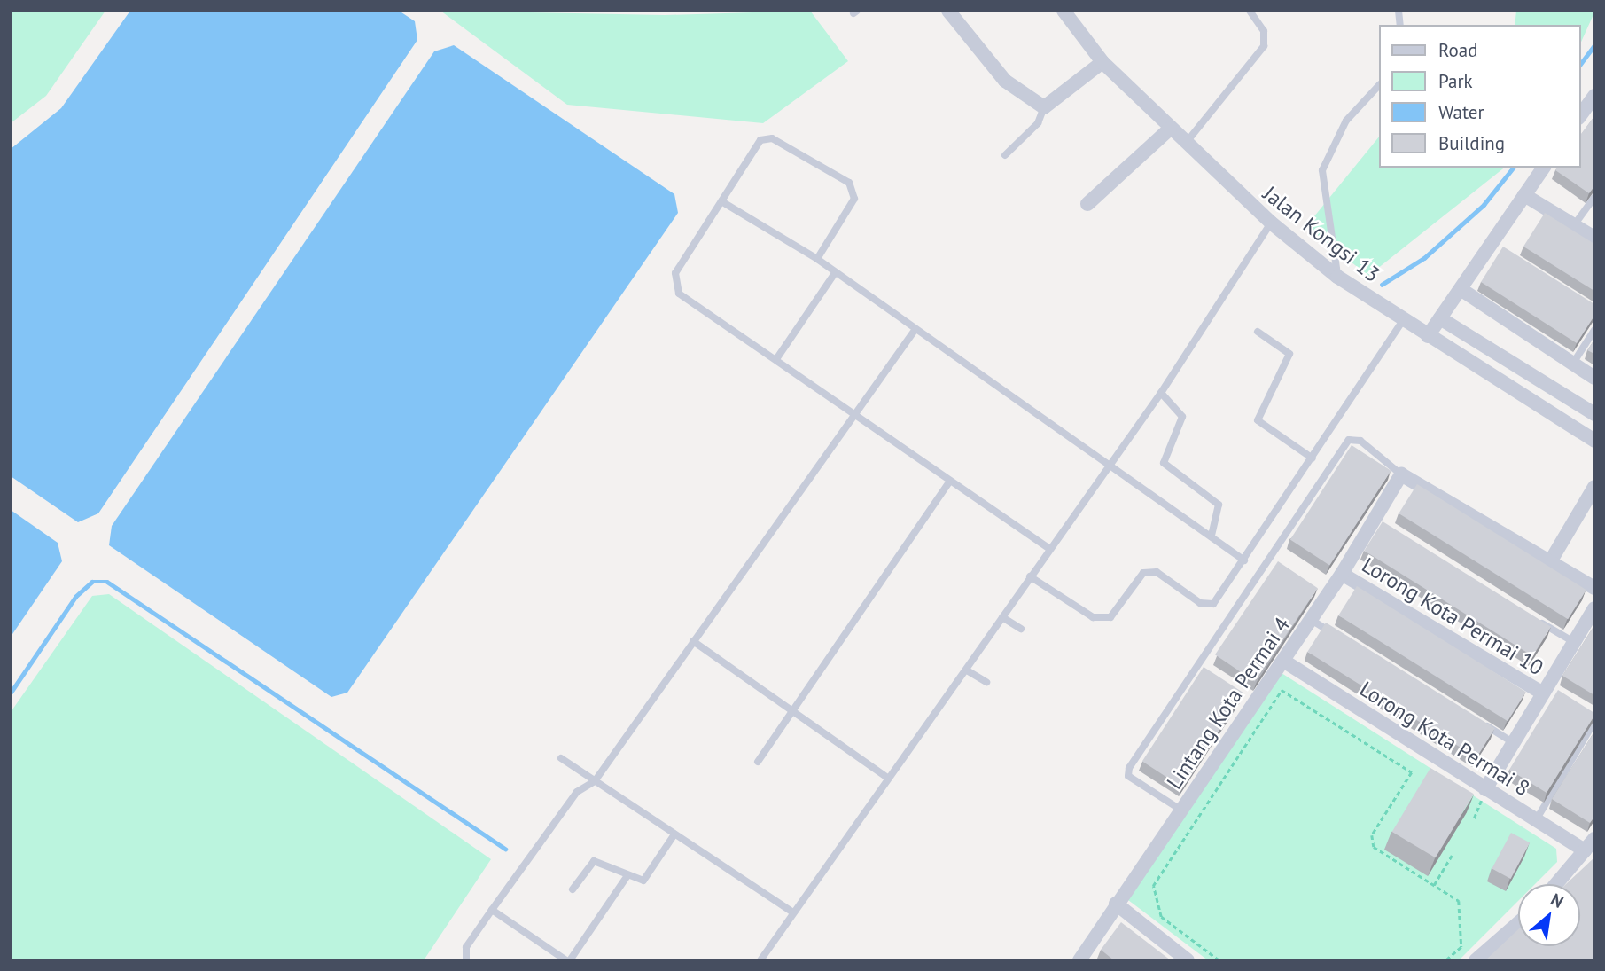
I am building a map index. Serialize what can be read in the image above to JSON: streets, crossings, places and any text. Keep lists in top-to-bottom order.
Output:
{
  "streets": {
    "street": [
      "Jalan Kongsi 13",
      "Lorong Kota Permai 10",
      "Lintang Kota Permai 4",
      "Lorong Kota Permai 8"
    ]
  },
  "crossings": [
    ["Lorong Kota Permai 10", "Lintang Kota Permai 4"],
    ["Lintang Kota Permai 4", "Lorong Kota Permai 8"]
  ],
  "legend": [
    "Road",
    "Park",
    "Water",
    "Building"
  ],
  "north": "top right"
}
